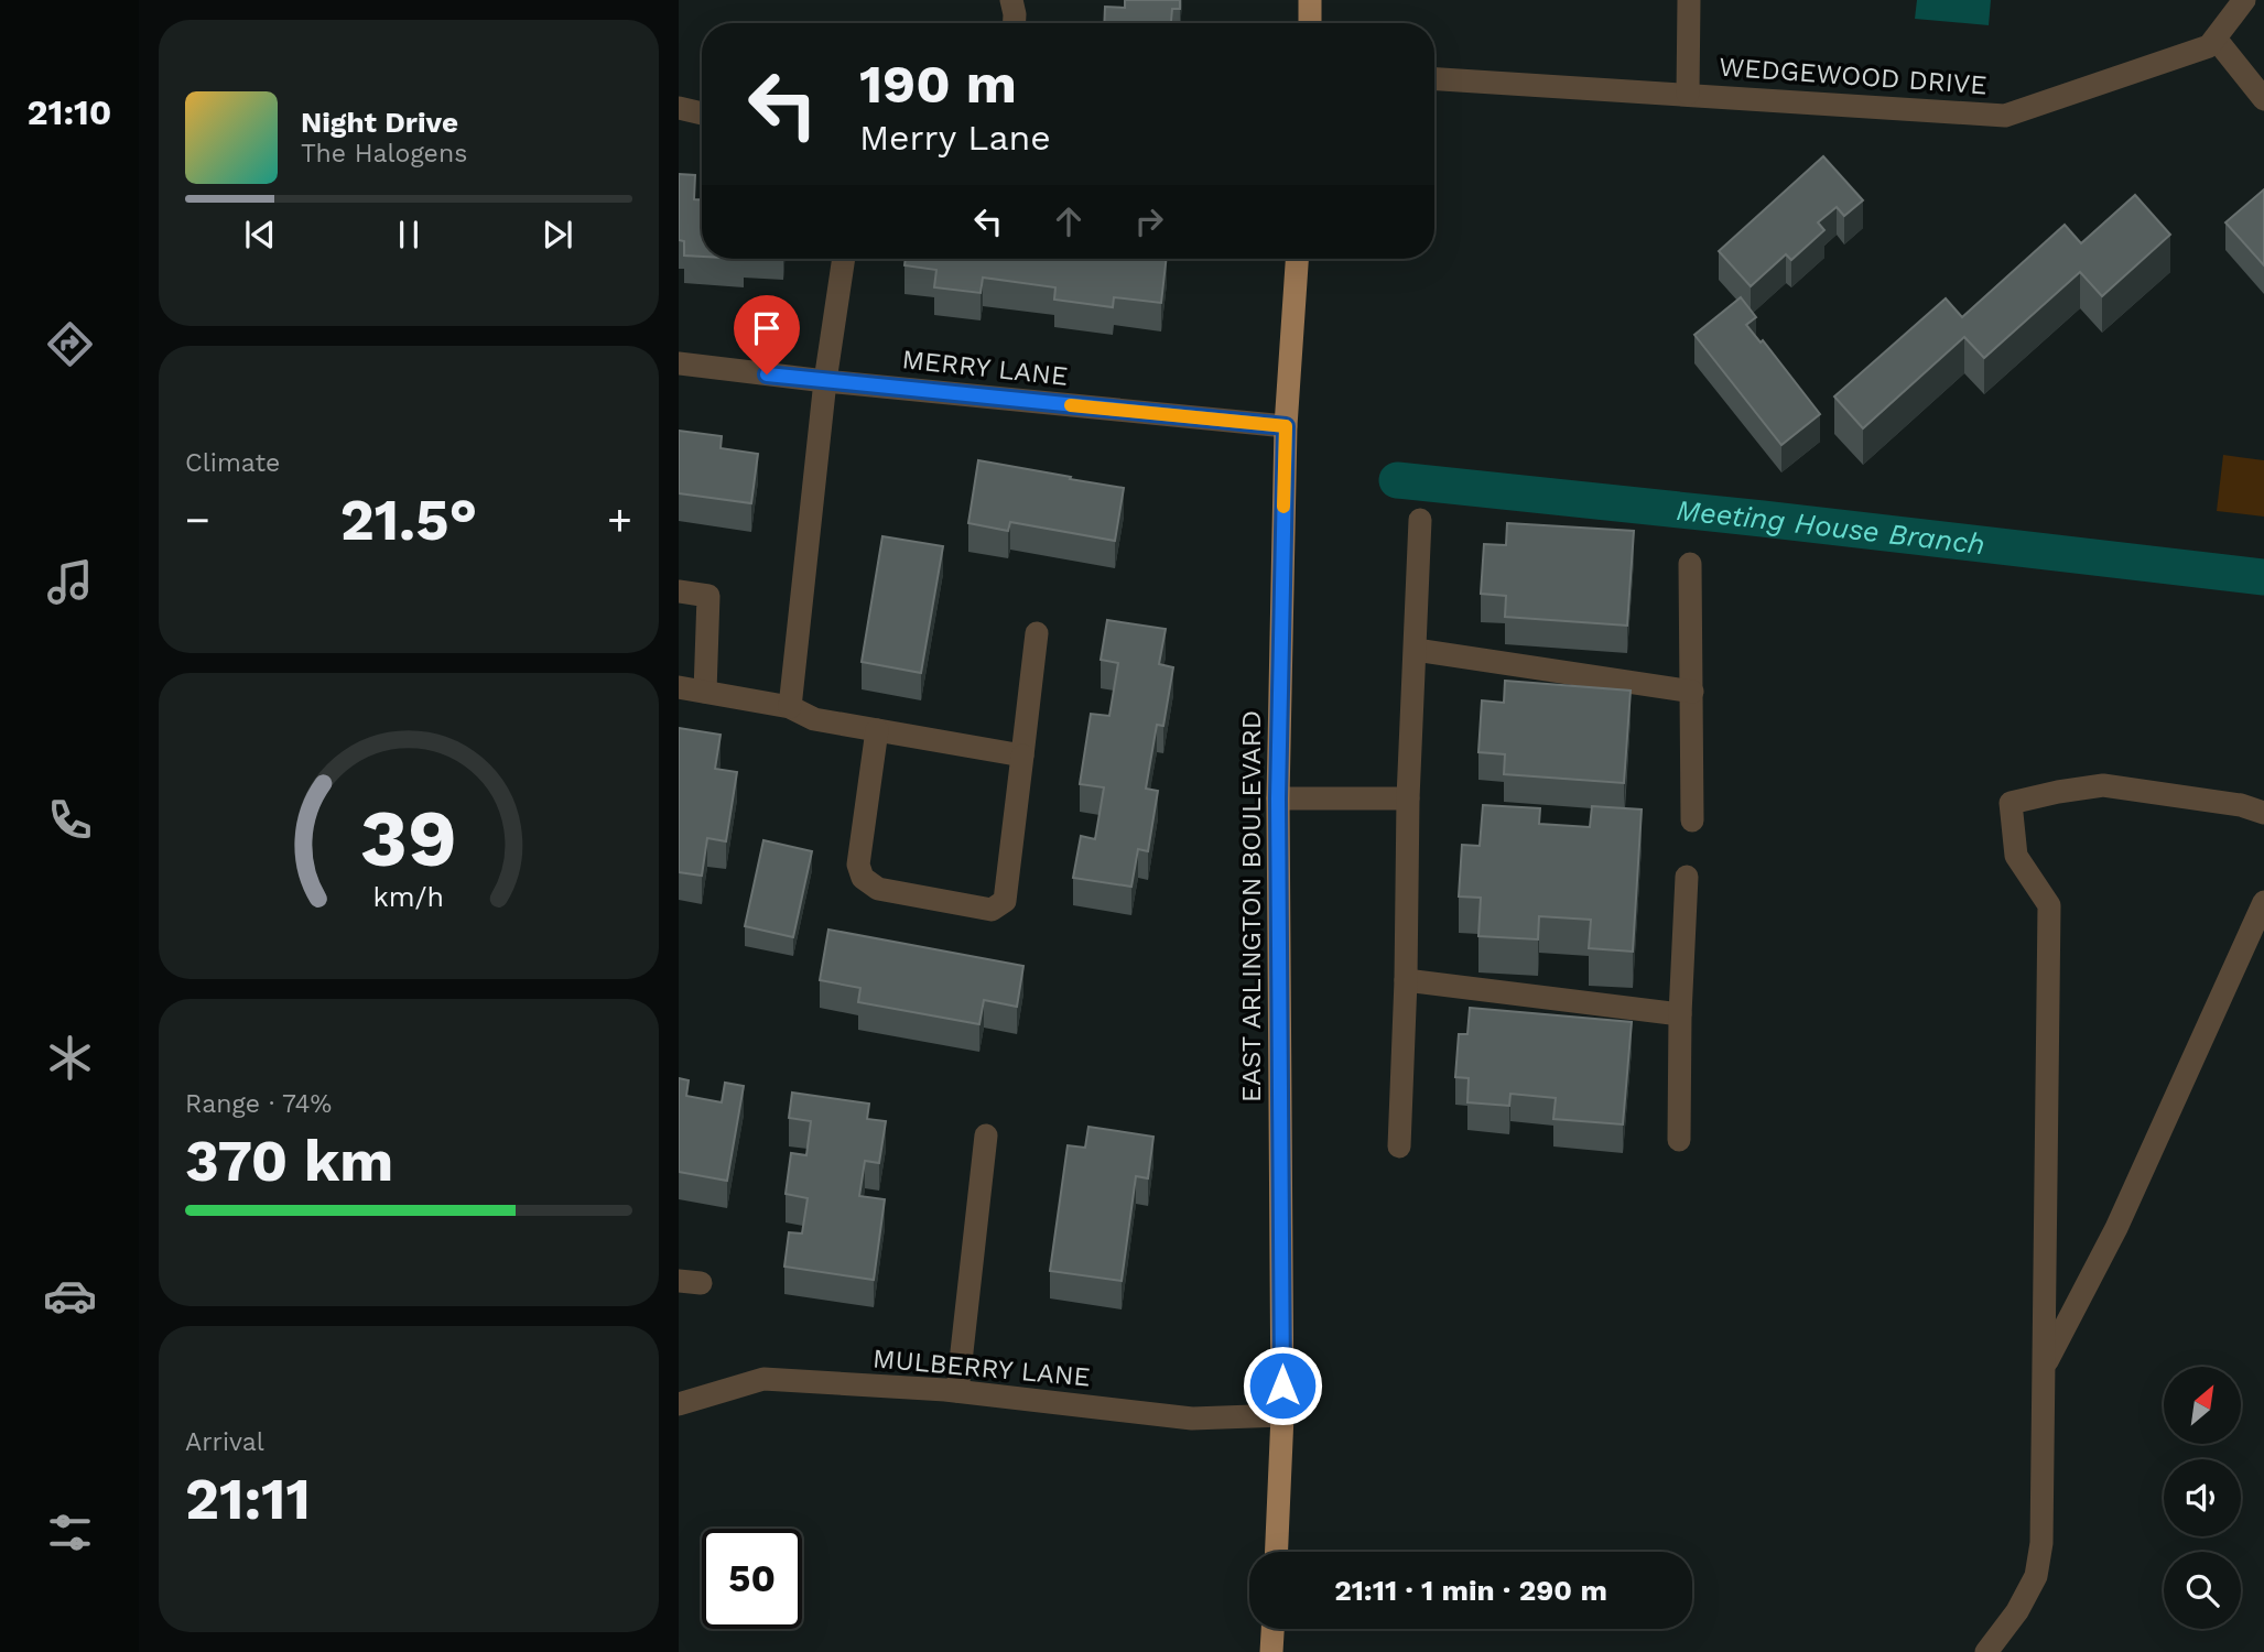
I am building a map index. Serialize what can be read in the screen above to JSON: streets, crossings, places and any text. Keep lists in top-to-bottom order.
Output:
{
  "streets": {
    "main road": ["EAST ARLINGTON BOULEVARD"],
    "street": ["WEDGEWOOD DRIVE", "MERRY LANE", "MULBERRY LANE"]
  },
  "crossings": [
    ["MERRY LANE", "EAST ARLINGTON BOULEVARD"],
    ["EAST ARLINGTON BOULEVARD", "MULBERRY LANE"]
  ],
  "water": ["Meeting House Branch"],
  "north": "top right",
  "page": {
    "tabs": "21:10",
    "turn": ["190 m", "Merry Lane"],
    "song": ["Night Drive", "The Halogens"],
    "tile": [
      "Climate",
      ["Range · 74%", "370 km"],
      ["Arrival", "21:11"]
    ],
    "heat": ["−", "21.5°", "+"],
    "limit": "50",
    "trip": "21:11 · 1 min · 290 m",
    "gauge": ["39", "km/h"]
  }
}
